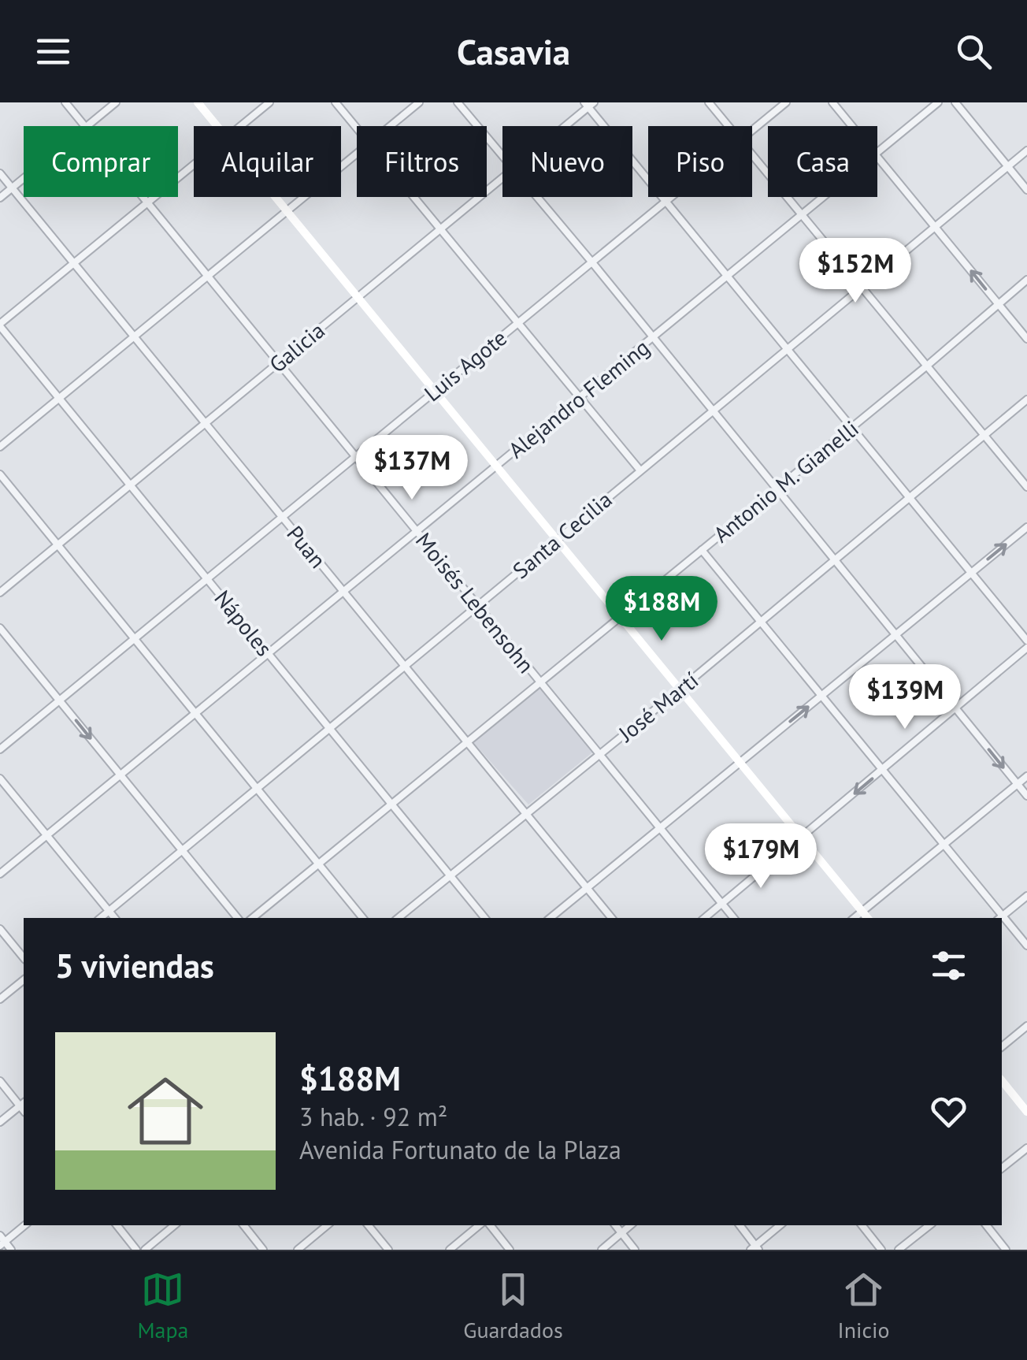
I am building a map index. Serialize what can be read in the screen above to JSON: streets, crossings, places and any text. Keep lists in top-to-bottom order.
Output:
{
  "streets": {
    "street": [
      "Galicia",
      "Luis Agote",
      "Alejandro Fleming",
      "Antonio M. Gianelli",
      "Santa Cecilia",
      "Puan",
      "Moisés Lebensohn",
      "Nápoles",
      "José Martí"
    ]
  },
  "crossings": [
    ["Galicia", "Puan"],
    ["Galicia", "Moisés Lebensohn"],
    ["Galicia", "Nápoles"],
    ["Luis Agote", "Puan"],
    ["Luis Agote", "Moisés Lebensohn"],
    ["Luis Agote", "Nápoles"],
    ["Alejandro Fleming", "Puan"],
    ["Alejandro Fleming", "Moisés Lebensohn"],
    ["Alejandro Fleming", "Nápoles"],
    ["Antonio M. Gianelli", "Puan"],
    ["Antonio M. Gianelli", "Moisés Lebensohn"],
    ["Antonio M. Gianelli", "Nápoles"],
    ["Santa Cecilia", "Puan"],
    ["Santa Cecilia", "Moisés Lebensohn"],
    ["Santa Cecilia", "Nápoles"],
    ["Puan", "José Martí"],
    ["Moisés Lebensohn", "José Martí"],
    ["Nápoles", "José Martí"]
  ],
  "page": {
    "header": "Casavia",
    "chip": [
      "Comprar",
      "Alquilar",
      "Filtros",
      "Nuevo",
      "Piso",
      "Casa"
    ],
    "price": [
      "$152M",
      "$137M",
      "$188M",
      "$139M",
      "$179M"
    ],
    "heading": "5 viviendas",
    "list": [
      {
        "name": "$188M",
        "note": "3 hab. · 92 m² · Avenida Fortunato de la Plaza"
      }
    ],
    "tabs": ["Mapa", "Guardados", "Inicio"]
  }
}
